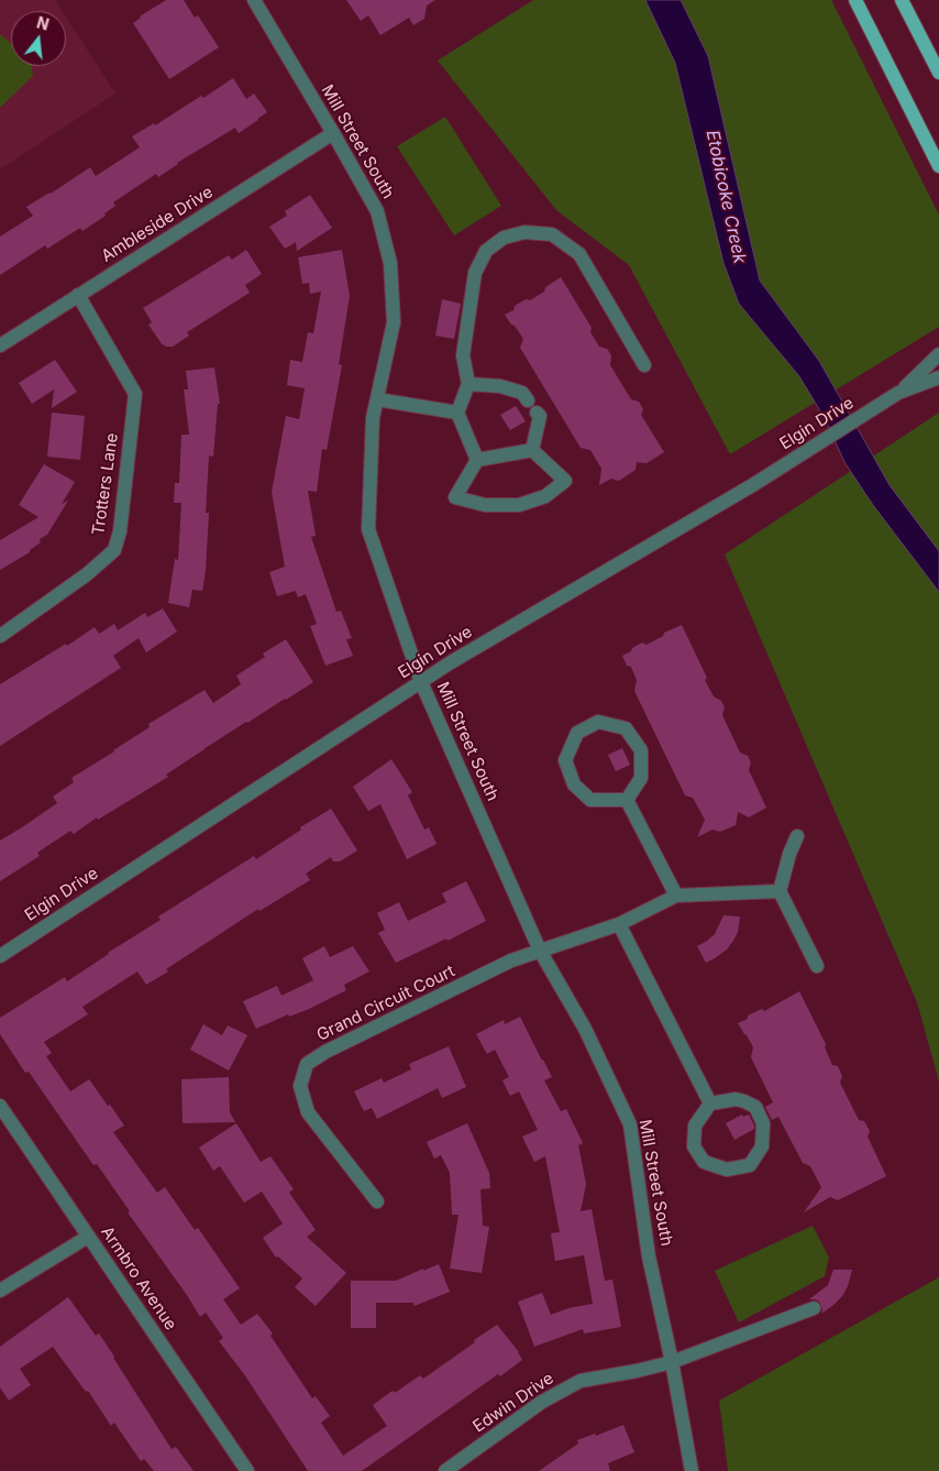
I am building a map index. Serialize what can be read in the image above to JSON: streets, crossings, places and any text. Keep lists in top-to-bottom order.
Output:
{
  "streets": {
    "street": [
      "Mill Street South",
      "Ambleside Drive",
      "Elgin Drive",
      "Trotters Lane",
      "Grand Circuit Court",
      "Armbro Avenue",
      "Edwin Drive"
    ]
  },
  "crossings": [
    ["Mill Street South", "Ambleside Drive"],
    ["Mill Street South", "Elgin Drive"],
    ["Mill Street South", "Grand Circuit Court"],
    ["Mill Street South", "Edwin Drive"],
    ["Ambleside Drive", "Trotters Lane"]
  ],
  "water": ["Etobicoke Creek"],
  "north": "top"
}
